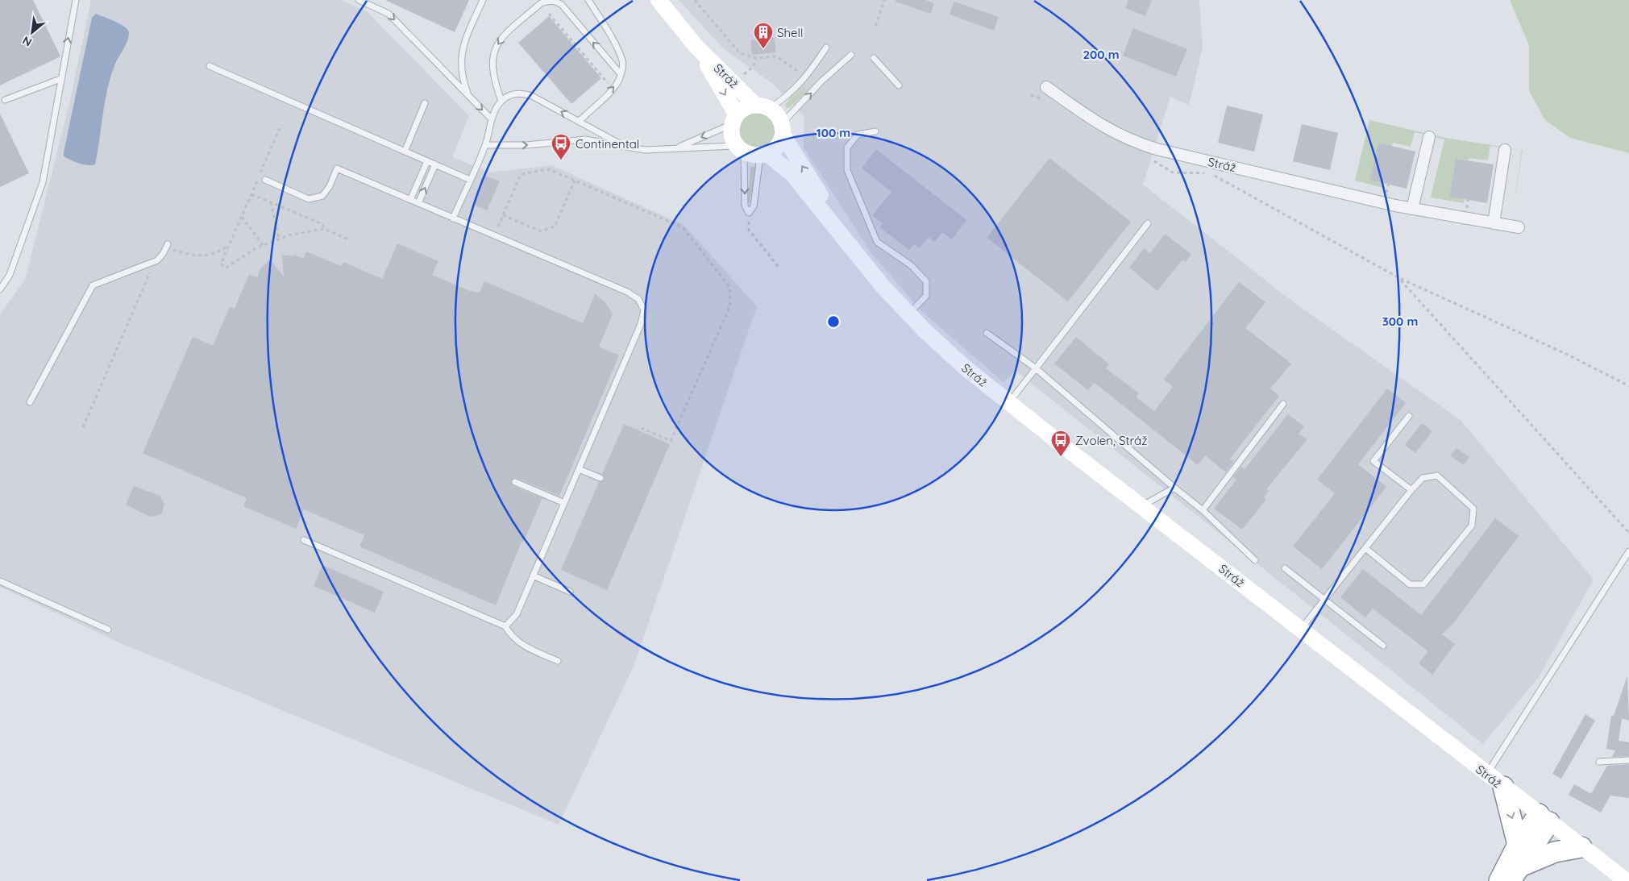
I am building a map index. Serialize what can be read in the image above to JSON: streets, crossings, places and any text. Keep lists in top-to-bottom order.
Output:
{
  "streets": {
    "street": ["Stráž"]
  },
  "places": {
    "building": ["Shell"],
    "bus stop": ["Continental", "Zvolen, Stráž"]
  },
  "north": "bottom left",
  "rings": ["200 m", "100 m", "300 m"]
}
